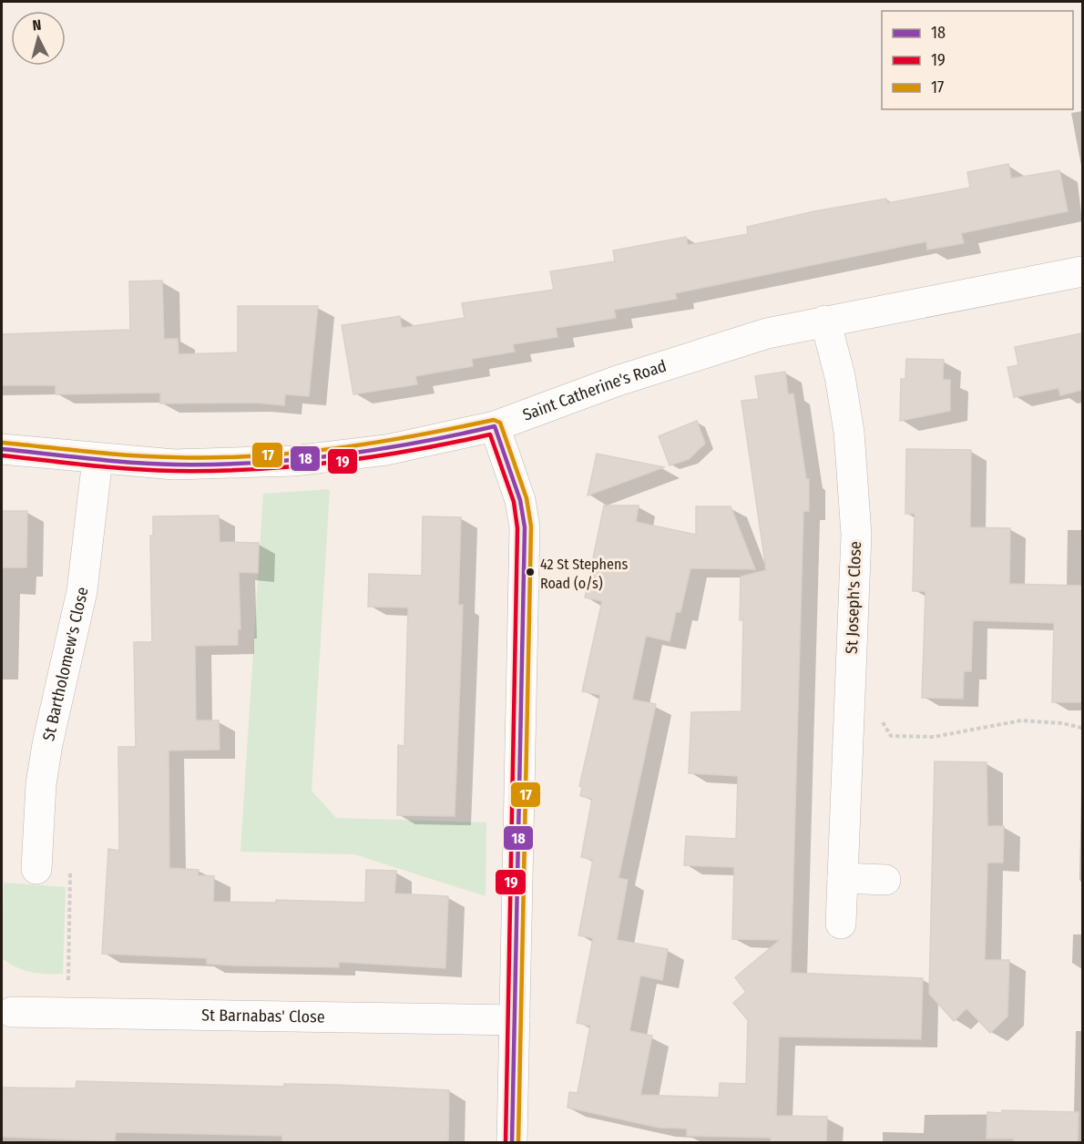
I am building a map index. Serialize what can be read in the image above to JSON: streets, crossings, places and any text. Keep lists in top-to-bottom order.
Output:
{
  "streets": {
    "street": [
      "Saint Catherine's Road",
      "St Joseph's Close",
      "St Bartholomew's Close",
      "St Barnabas' Close"
    ]
  },
  "crossings": [
    ["Saint Catherine's Road", "St Joseph's Close"],
    ["Saint Catherine's Road", "St Bartholomew's Close"]
  ],
  "places": ["42 St Stephens Road (o/s)"],
  "lines": ["transit line 17", "transit line 18", "transit line 19"],
  "legend": ["18", "19", "17"],
  "north": "top"
}
